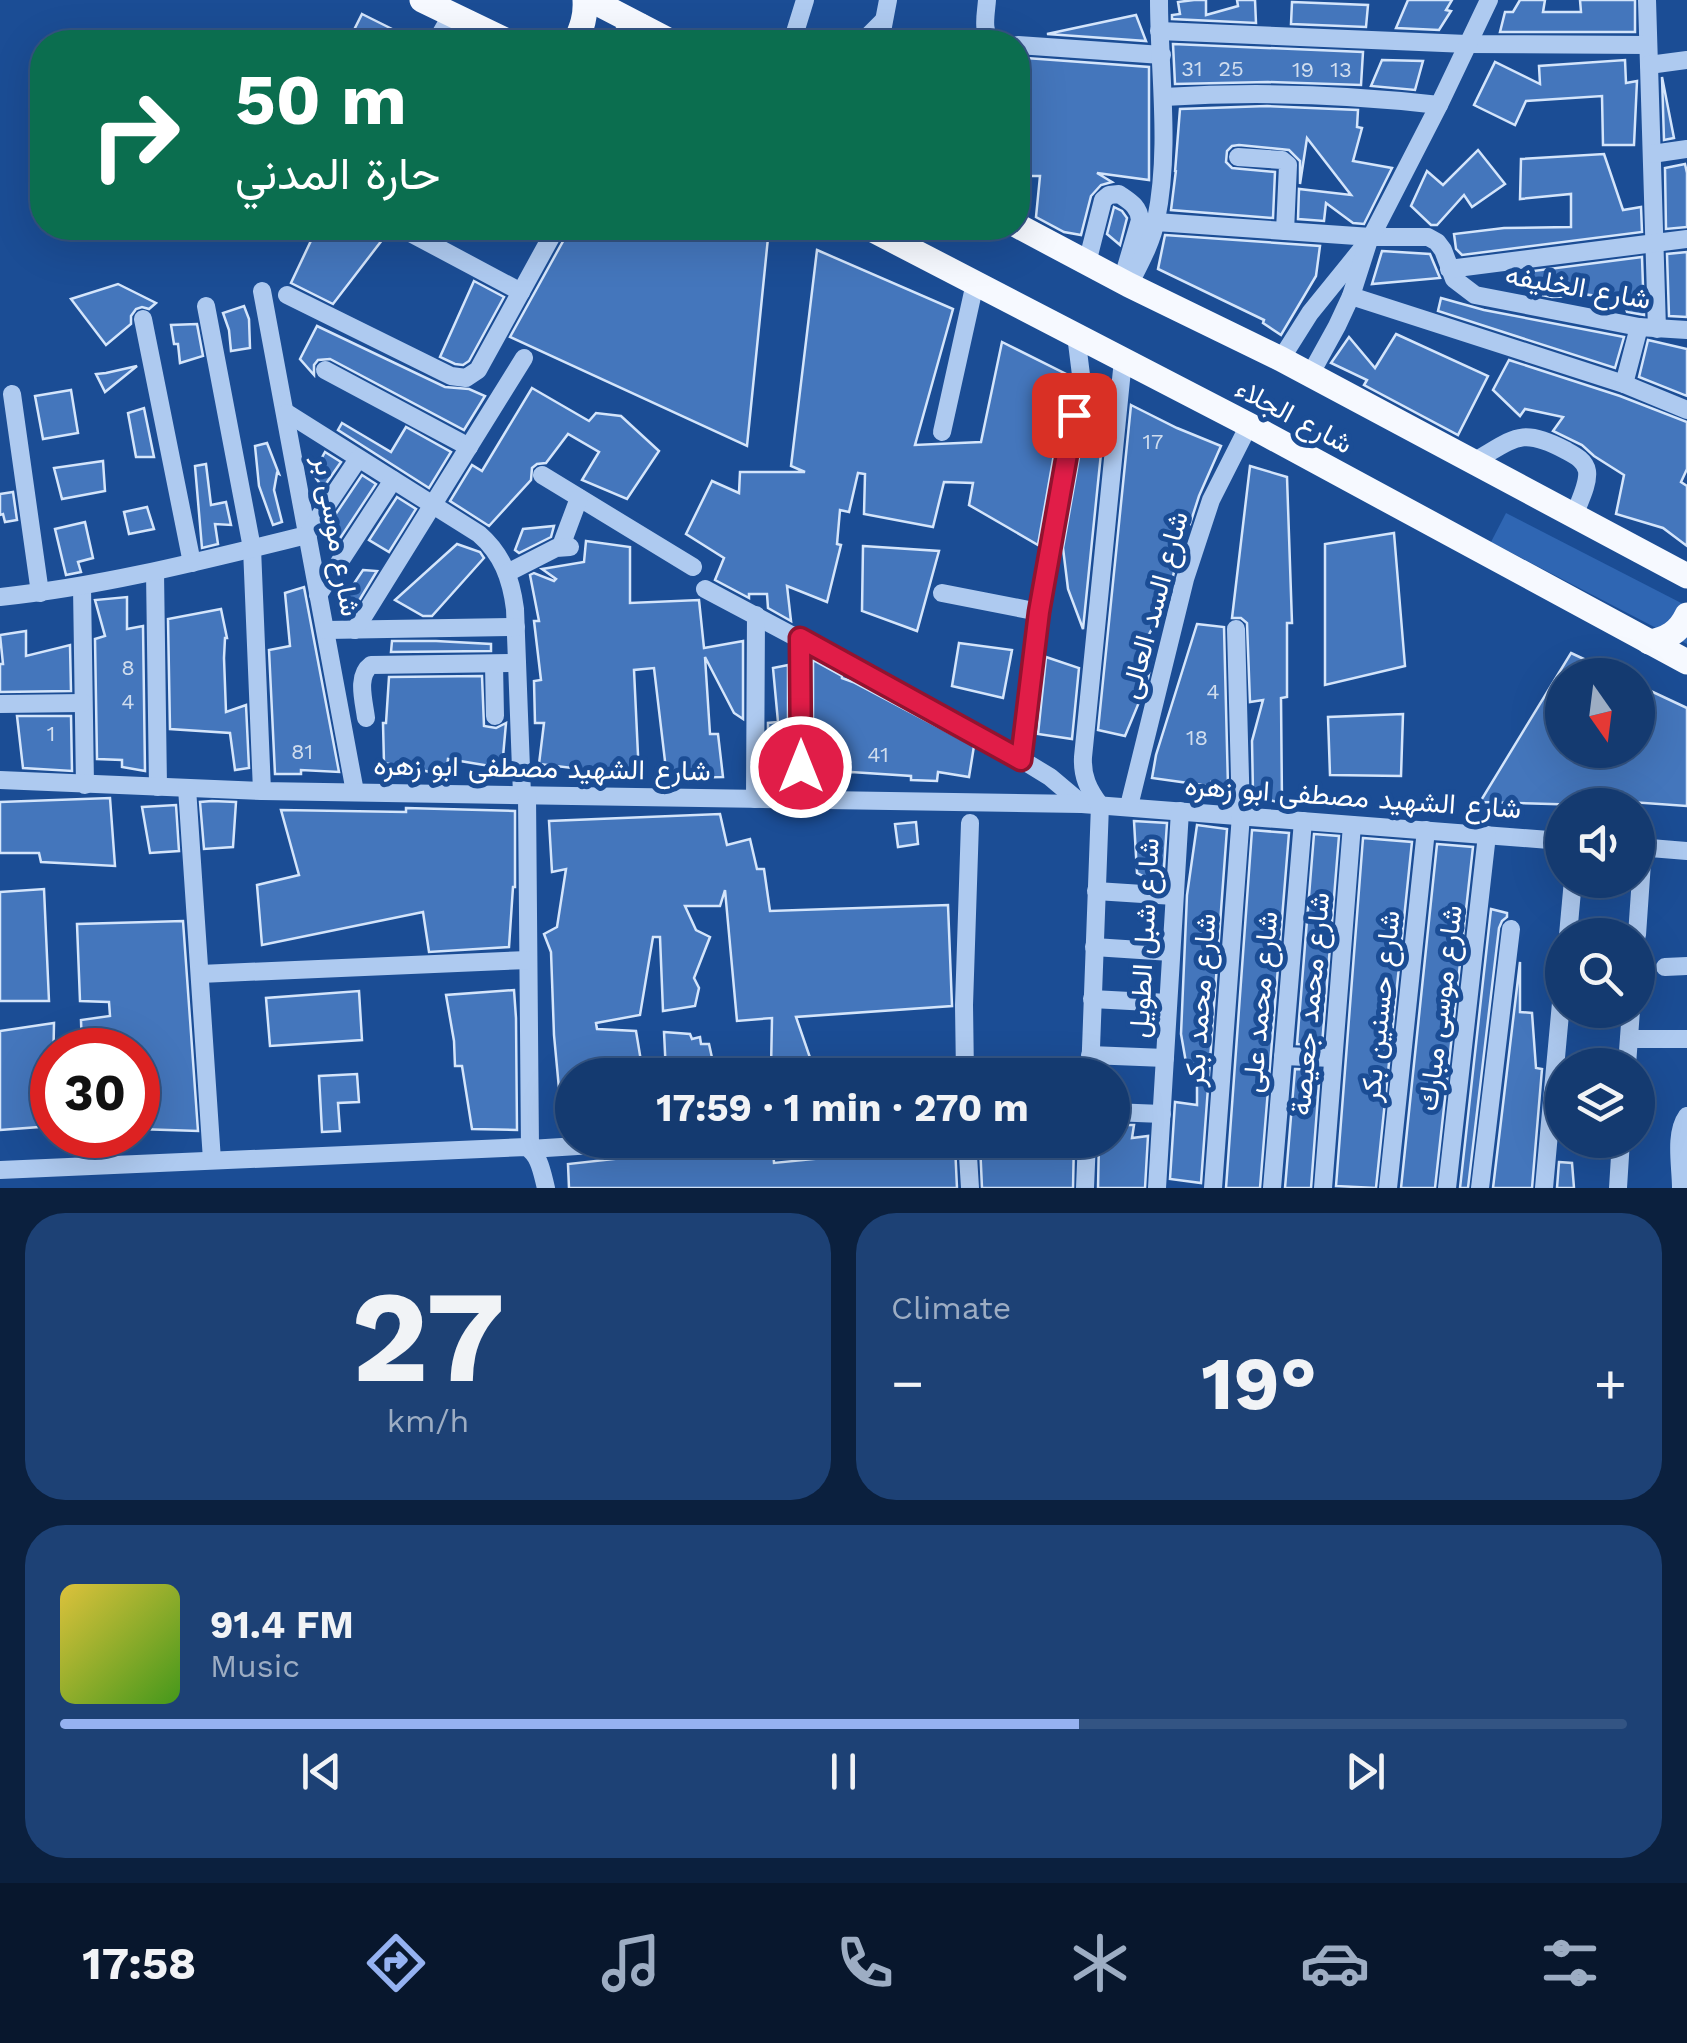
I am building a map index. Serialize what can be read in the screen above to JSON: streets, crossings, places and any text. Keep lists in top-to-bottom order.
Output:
{
  "streets": {
    "main road": ["شارع الجلاء"],
    "street": [
      "شارع الخليفه",
      "شارع موسى بر",
      "شارع السد العالى",
      "شارع الشهيد مصطفى ابو زهره",
      "شارع شبل الطويل",
      "شارع محمد بكر",
      "شارع محمد على",
      "شارع محمد جعيصة",
      "شارع حسنين بكر",
      "شارع موسى مبارك"
    ]
  },
  "crossings": [
    ["شارع الجلاء", "شارع السد العالى"],
    ["شارع موسى بر", "شارع الشهيد مصطفى ابو زهره"],
    ["شارع السد العالى", "شارع الشهيد مصطفى ابو زهره"],
    ["شارع الشهيد مصطفى ابو زهره", "شارع شبل الطويل"],
    ["شارع الشهيد مصطفى ابو زهره", "شارع محمد بكر"],
    ["شارع الشهيد مصطفى ابو زهره", "شارع محمد على"],
    ["شارع الشهيد مصطفى ابو زهره", "شارع محمد جعيصة"],
    ["شارع الشهيد مصطفى ابو زهره", "شارع حسنين بكر"],
    ["شارع الشهيد مصطفى ابو زهره", "شارع موسى مبارك"]
  ],
  "house_numbers": [
    "31",
    "25",
    "19",
    "13",
    "17",
    "8",
    "4",
    "4",
    "1",
    "18",
    "81",
    "41"
  ],
  "north": "bottom",
  "page": {
    "turn": ["50 m", "حارة المدني"],
    "limit": "30",
    "trip": "17:59 · 1 min · 270 m",
    "tile": [
      ["27", "km/h"],
      "Climate"
    ],
    "heat": ["−", "19°", "+"],
    "song": ["91.4 FM", "Music"],
    "tabs": "17:58"
  }
}
